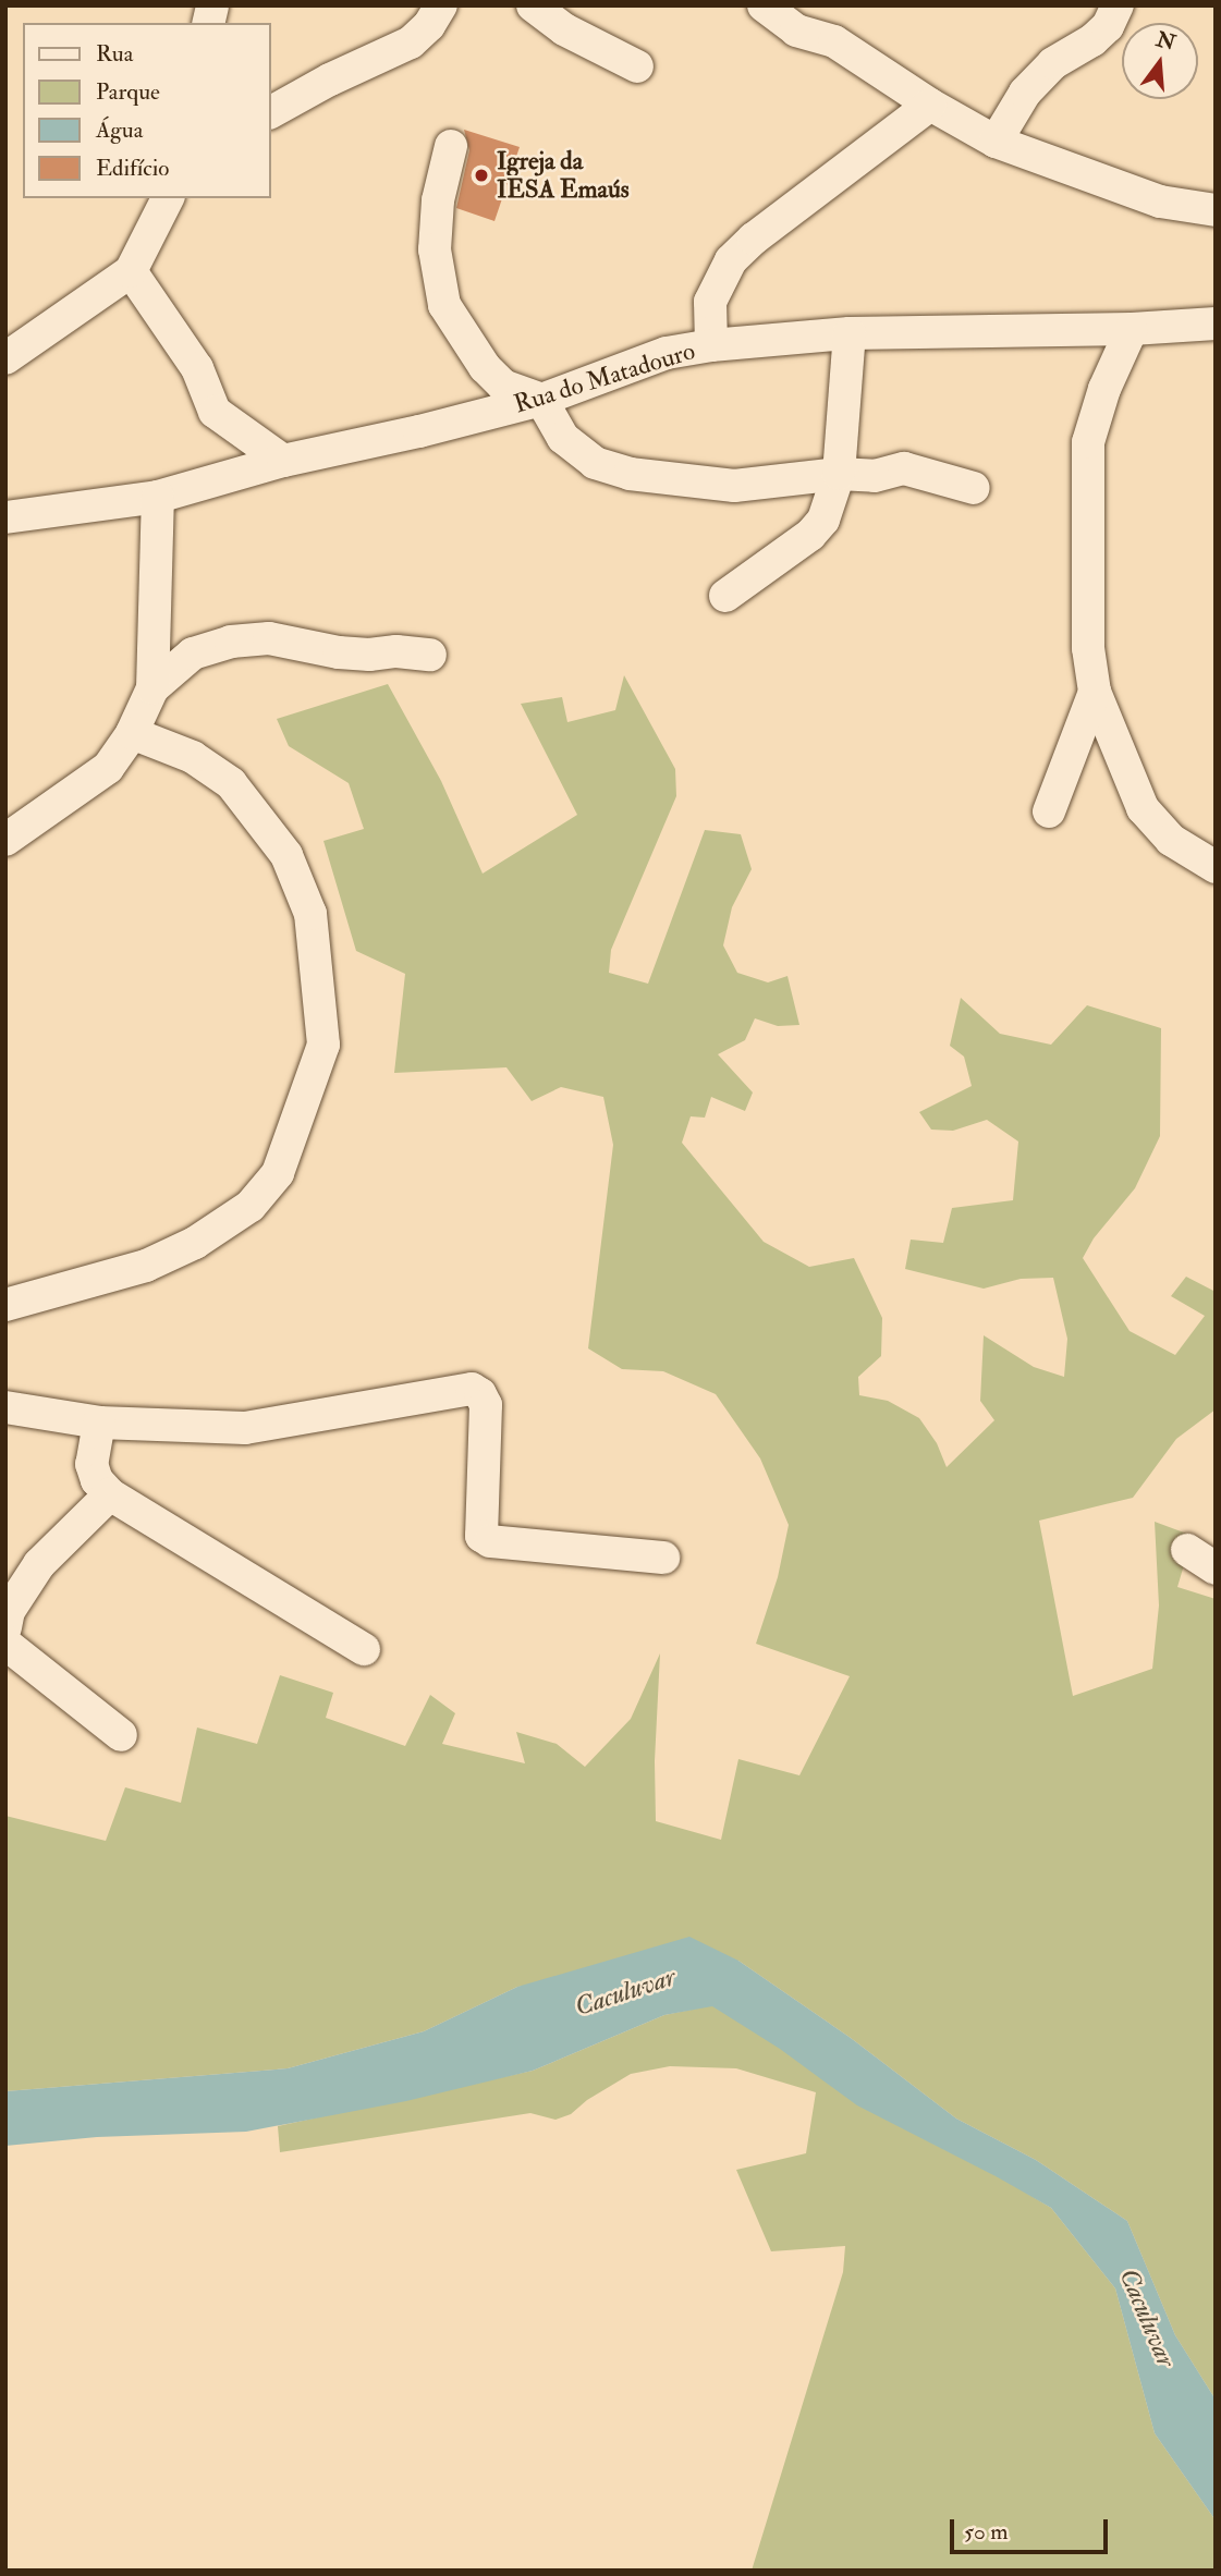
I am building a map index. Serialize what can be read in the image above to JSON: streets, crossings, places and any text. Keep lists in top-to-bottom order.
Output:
{
  "streets": {
    "street": ["Rua do Matadouro"]
  },
  "water": ["Caculuvar"],
  "places": ["Igreja da IESA Emaús"],
  "legend": [
    "Rua",
    "Parque",
    "Água",
    "Edifício"
  ],
  "scale_bar": "50 m",
  "north": "top"
}
